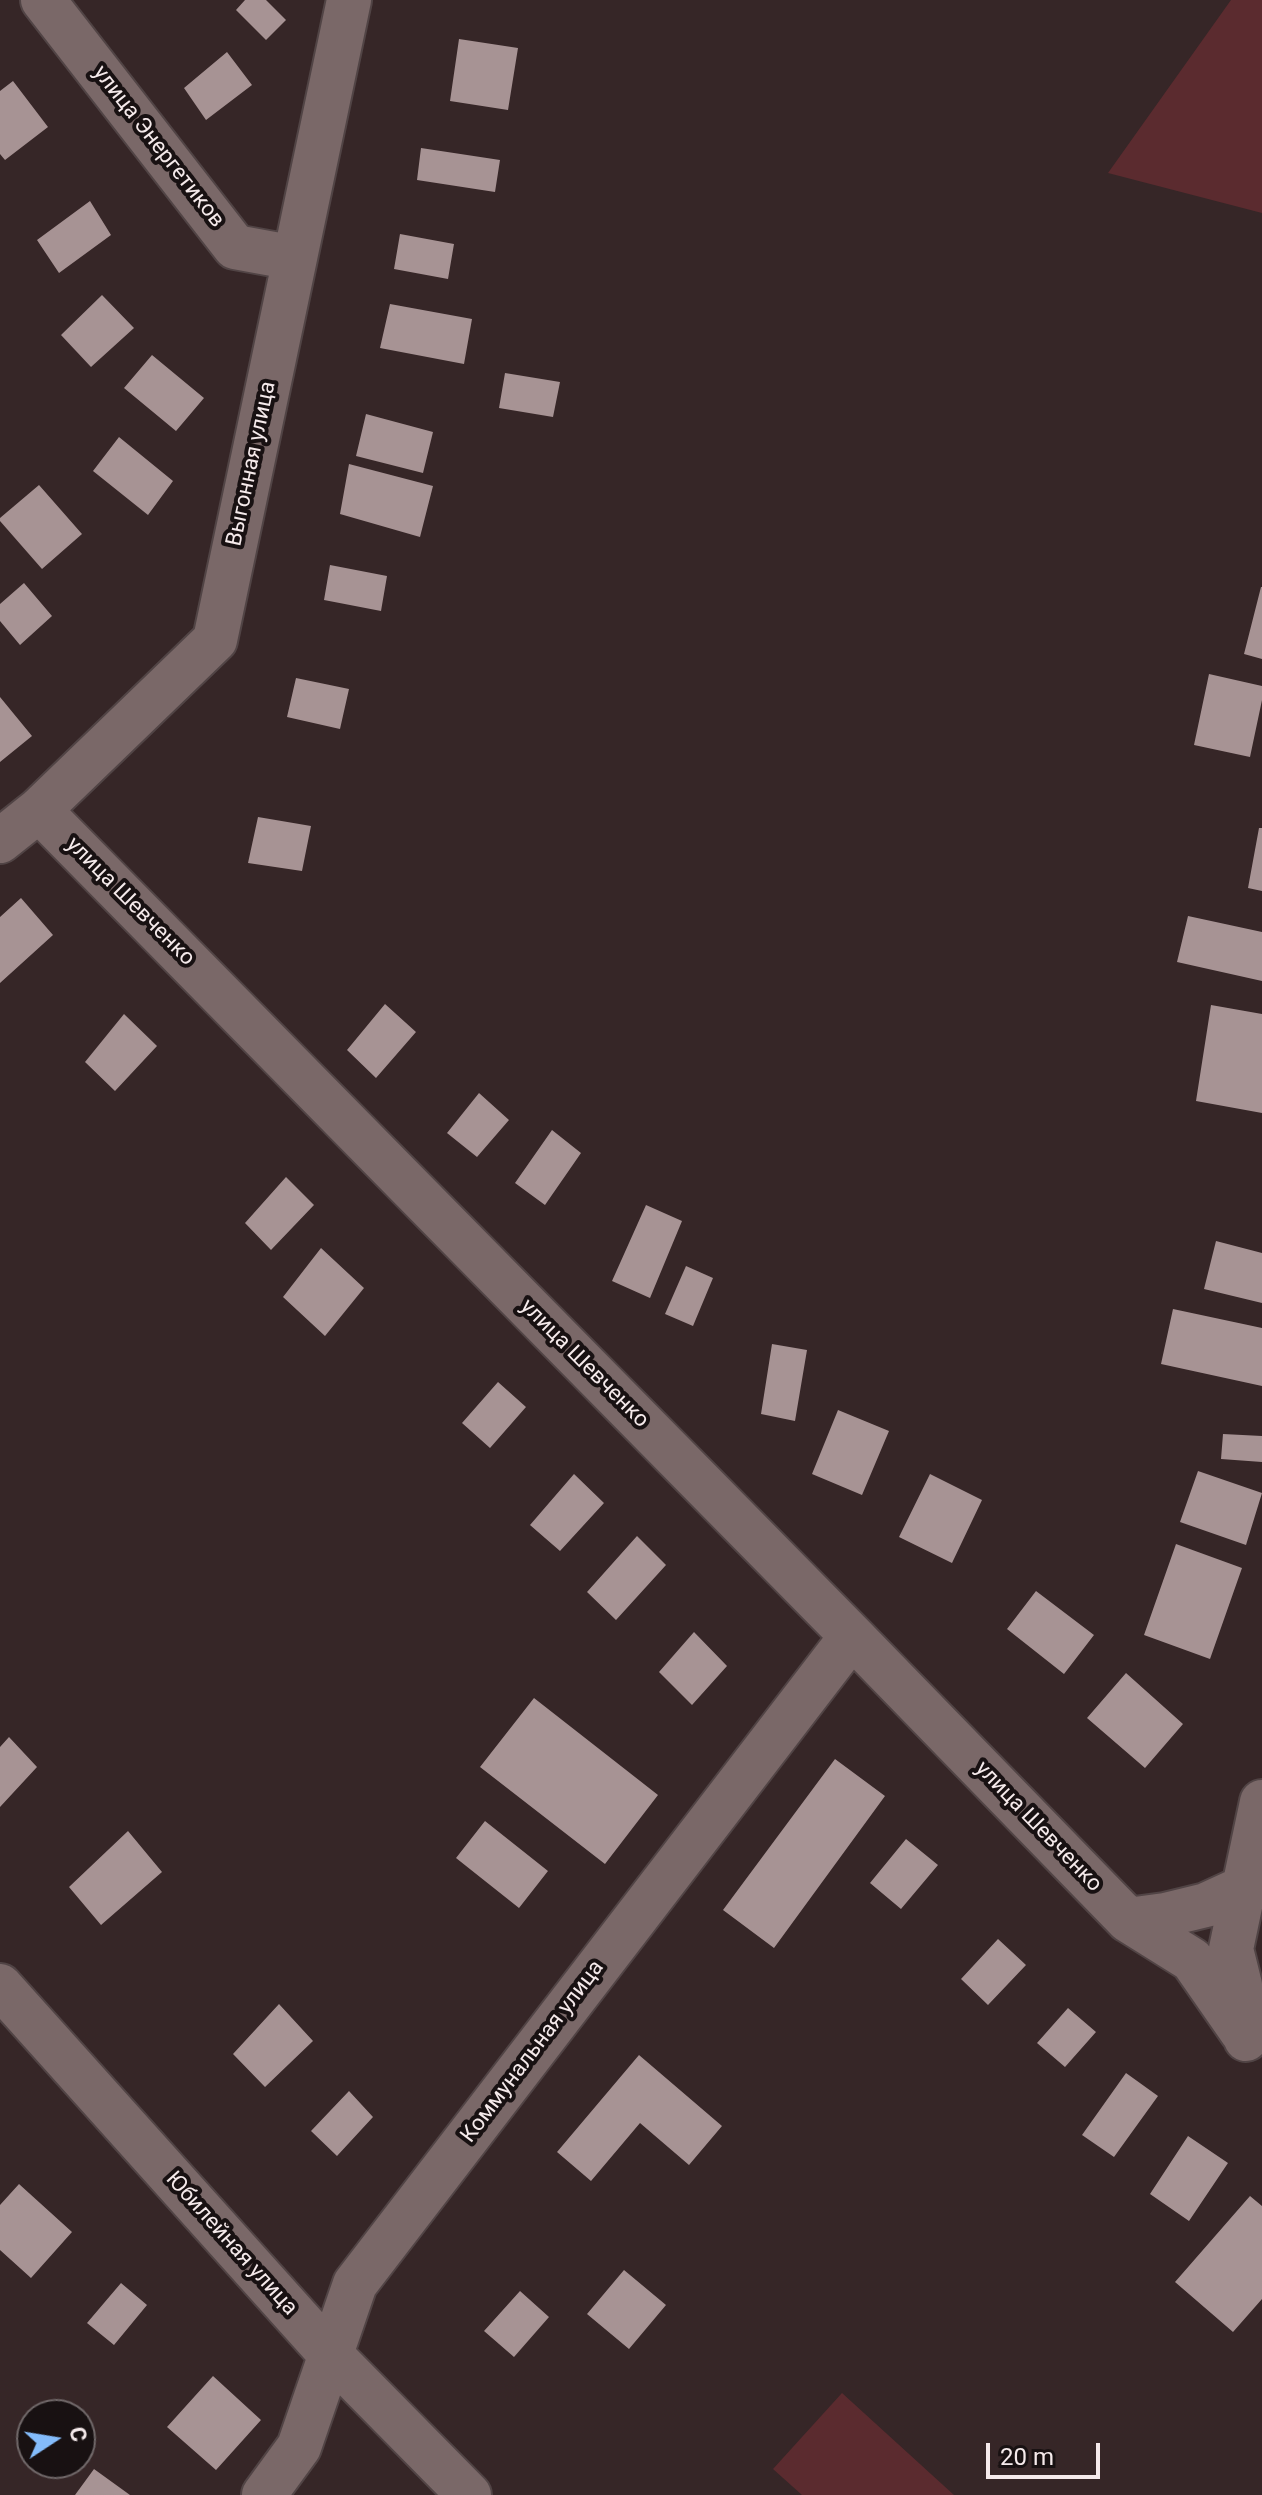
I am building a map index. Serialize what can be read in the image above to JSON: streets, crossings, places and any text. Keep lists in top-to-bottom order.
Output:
{
  "streets": {
    "street": [
      "улица Энергетиков",
      "Выгонная улица",
      "улица Шевченко",
      "Коммунальная улица",
      "Юбилейная улица"
    ]
  },
  "crossings": [
    ["улица Энергетиков", "Выгонная улица"],
    ["Выгонная улица", "улица Шевченко"],
    ["улица Шевченко", "Коммунальная улица"],
    ["Коммунальная улица", "Юбилейная улица"]
  ],
  "scale_bar": "20 m",
  "north": "right"
}
